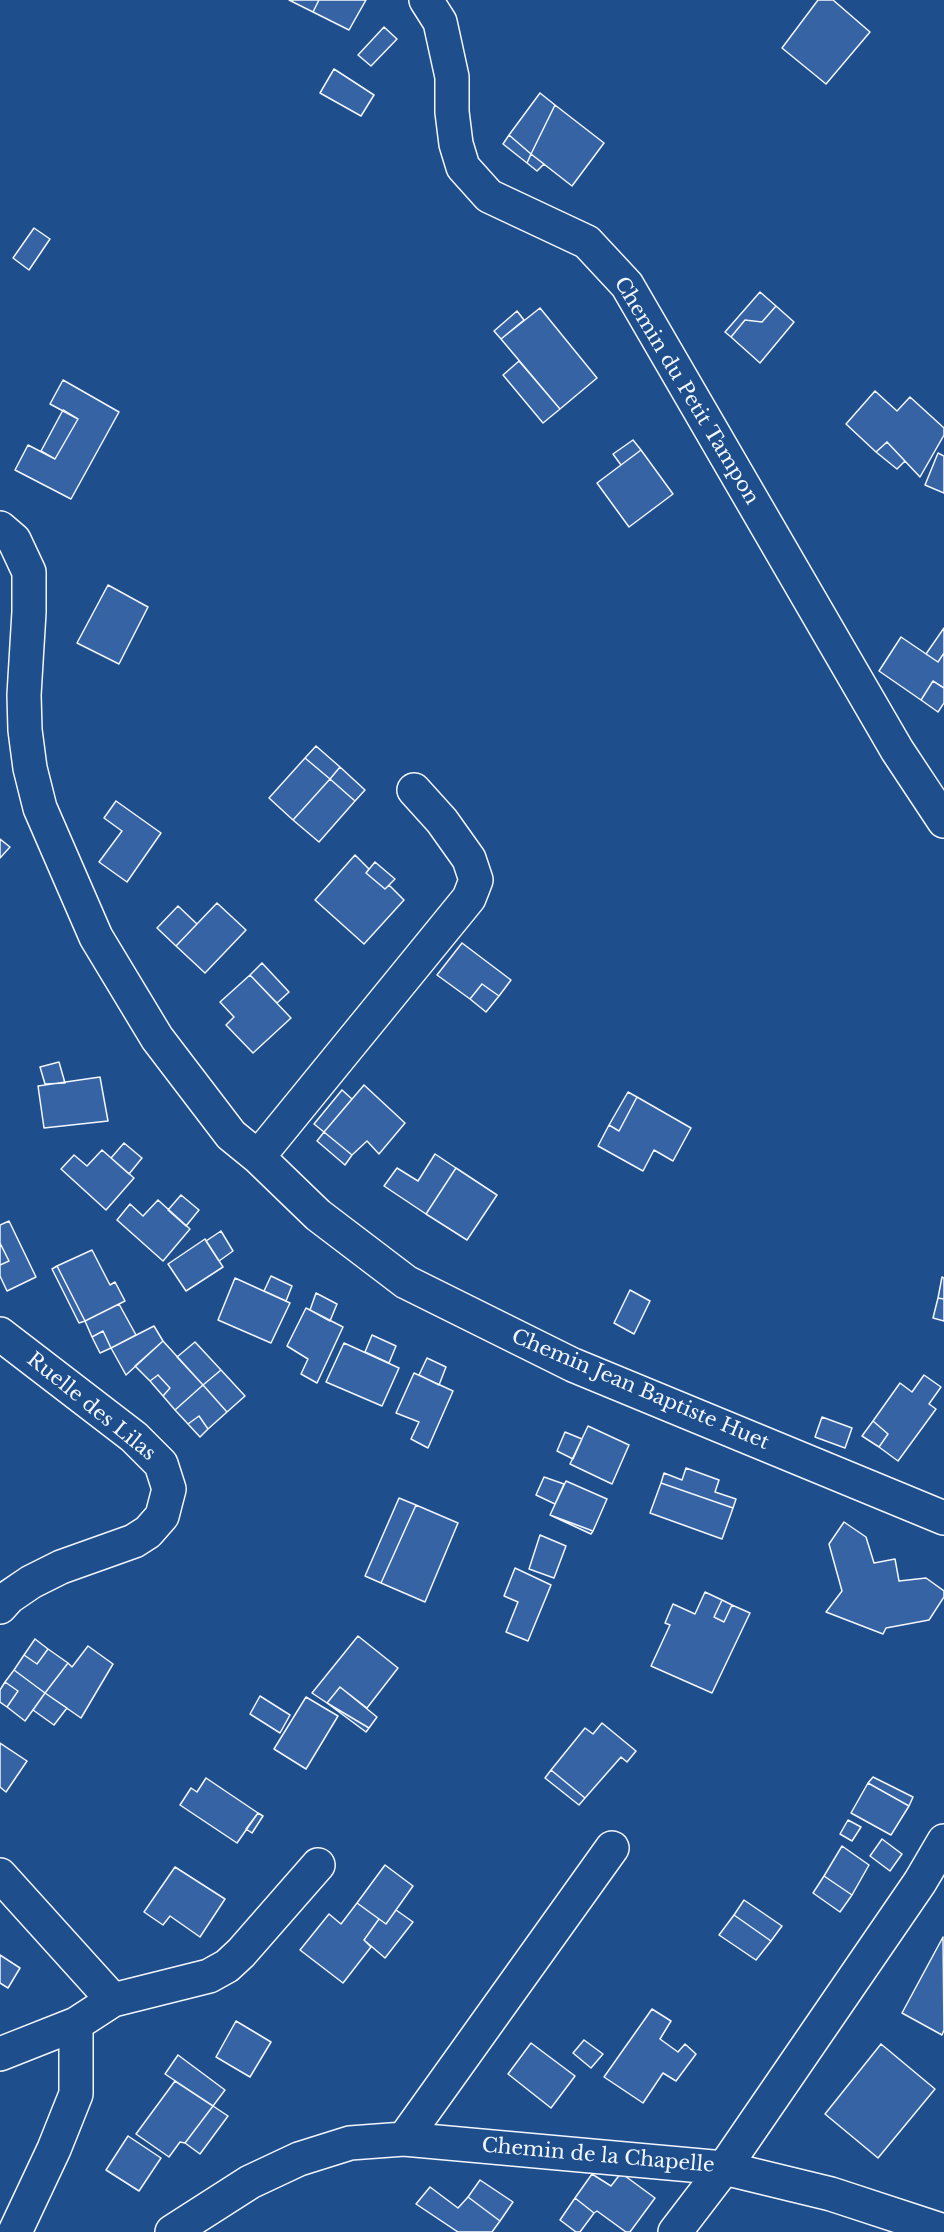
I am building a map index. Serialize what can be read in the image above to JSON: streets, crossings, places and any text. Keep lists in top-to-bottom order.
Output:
{
  "streets": {
    "street": [
      "Chemin du Petit Tampon",
      "Chemin Jean Baptiste Huet",
      "Ruelle des Lilas",
      "Chemin de la Chapelle"
    ]
  }
}
